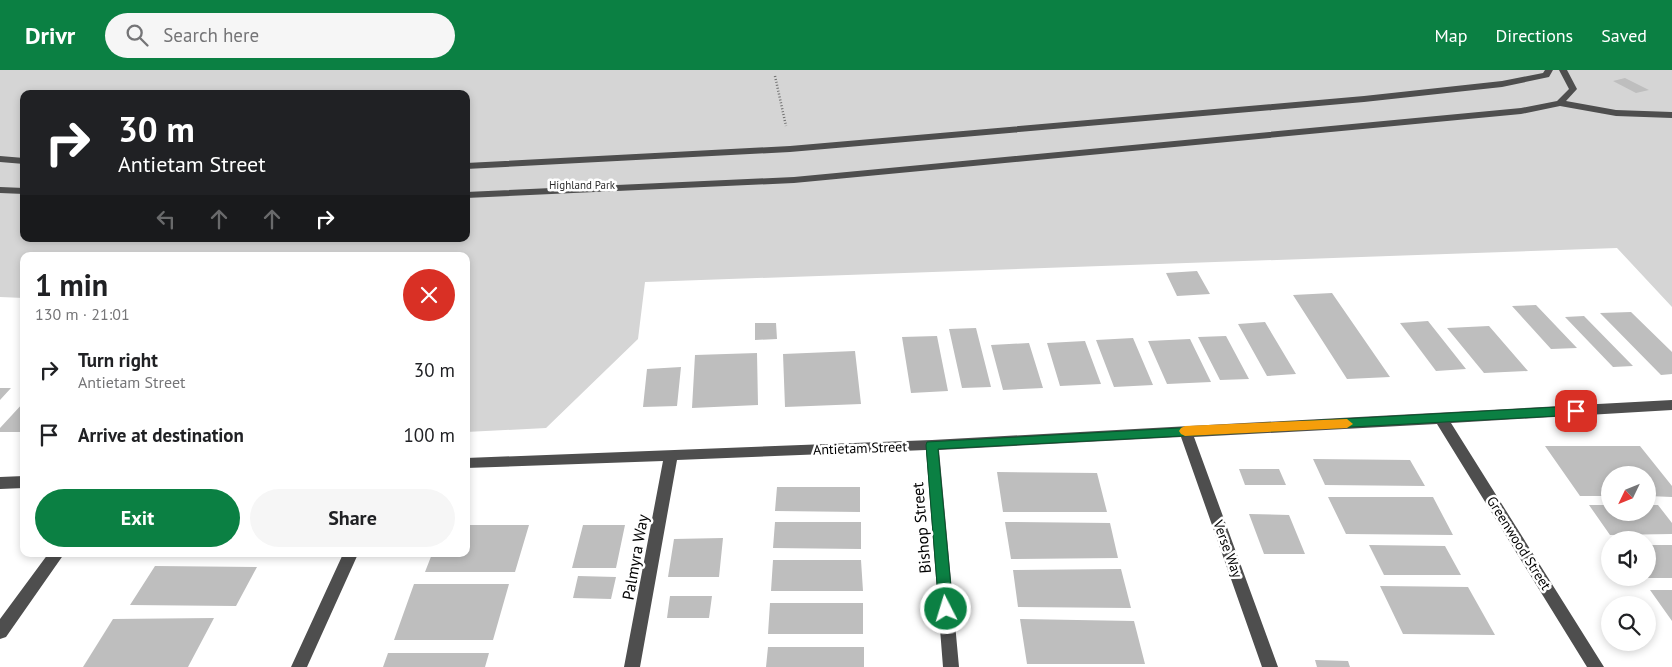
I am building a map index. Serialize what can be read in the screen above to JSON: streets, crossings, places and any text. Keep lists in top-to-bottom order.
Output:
{
  "streets": {
    "street": [
      "Antietam Street",
      "Bishop Street",
      "Greenwood Street",
      "Verse Way",
      "Palmyra Way"
    ]
  },
  "crossings": [
    ["Antietam Street", "Bishop Street"],
    ["Antietam Street", "Greenwood Street"],
    ["Antietam Street", "Verse Way"],
    ["Antietam Street", "Palmyra Way"]
  ],
  "parks": ["Highland Park"],
  "north": "bottom left",
  "page": {
    "header": "Drivr",
    "search": "Search here",
    "nav": ["Map", "Directions", "Saved"],
    "turn": ["30 m", "Antietam Street"],
    "heading": ["1 min", "130 m · 21:01"],
    "list": [
      {
        "name": "Turn right",
        "note": "Antietam Street",
        "value": "30 m"
      },
      {
        "name": "Arrive at destination",
        "value": "100 m"
      }
    ],
    "buttons": ["Exit", "Share"]
  }
}
